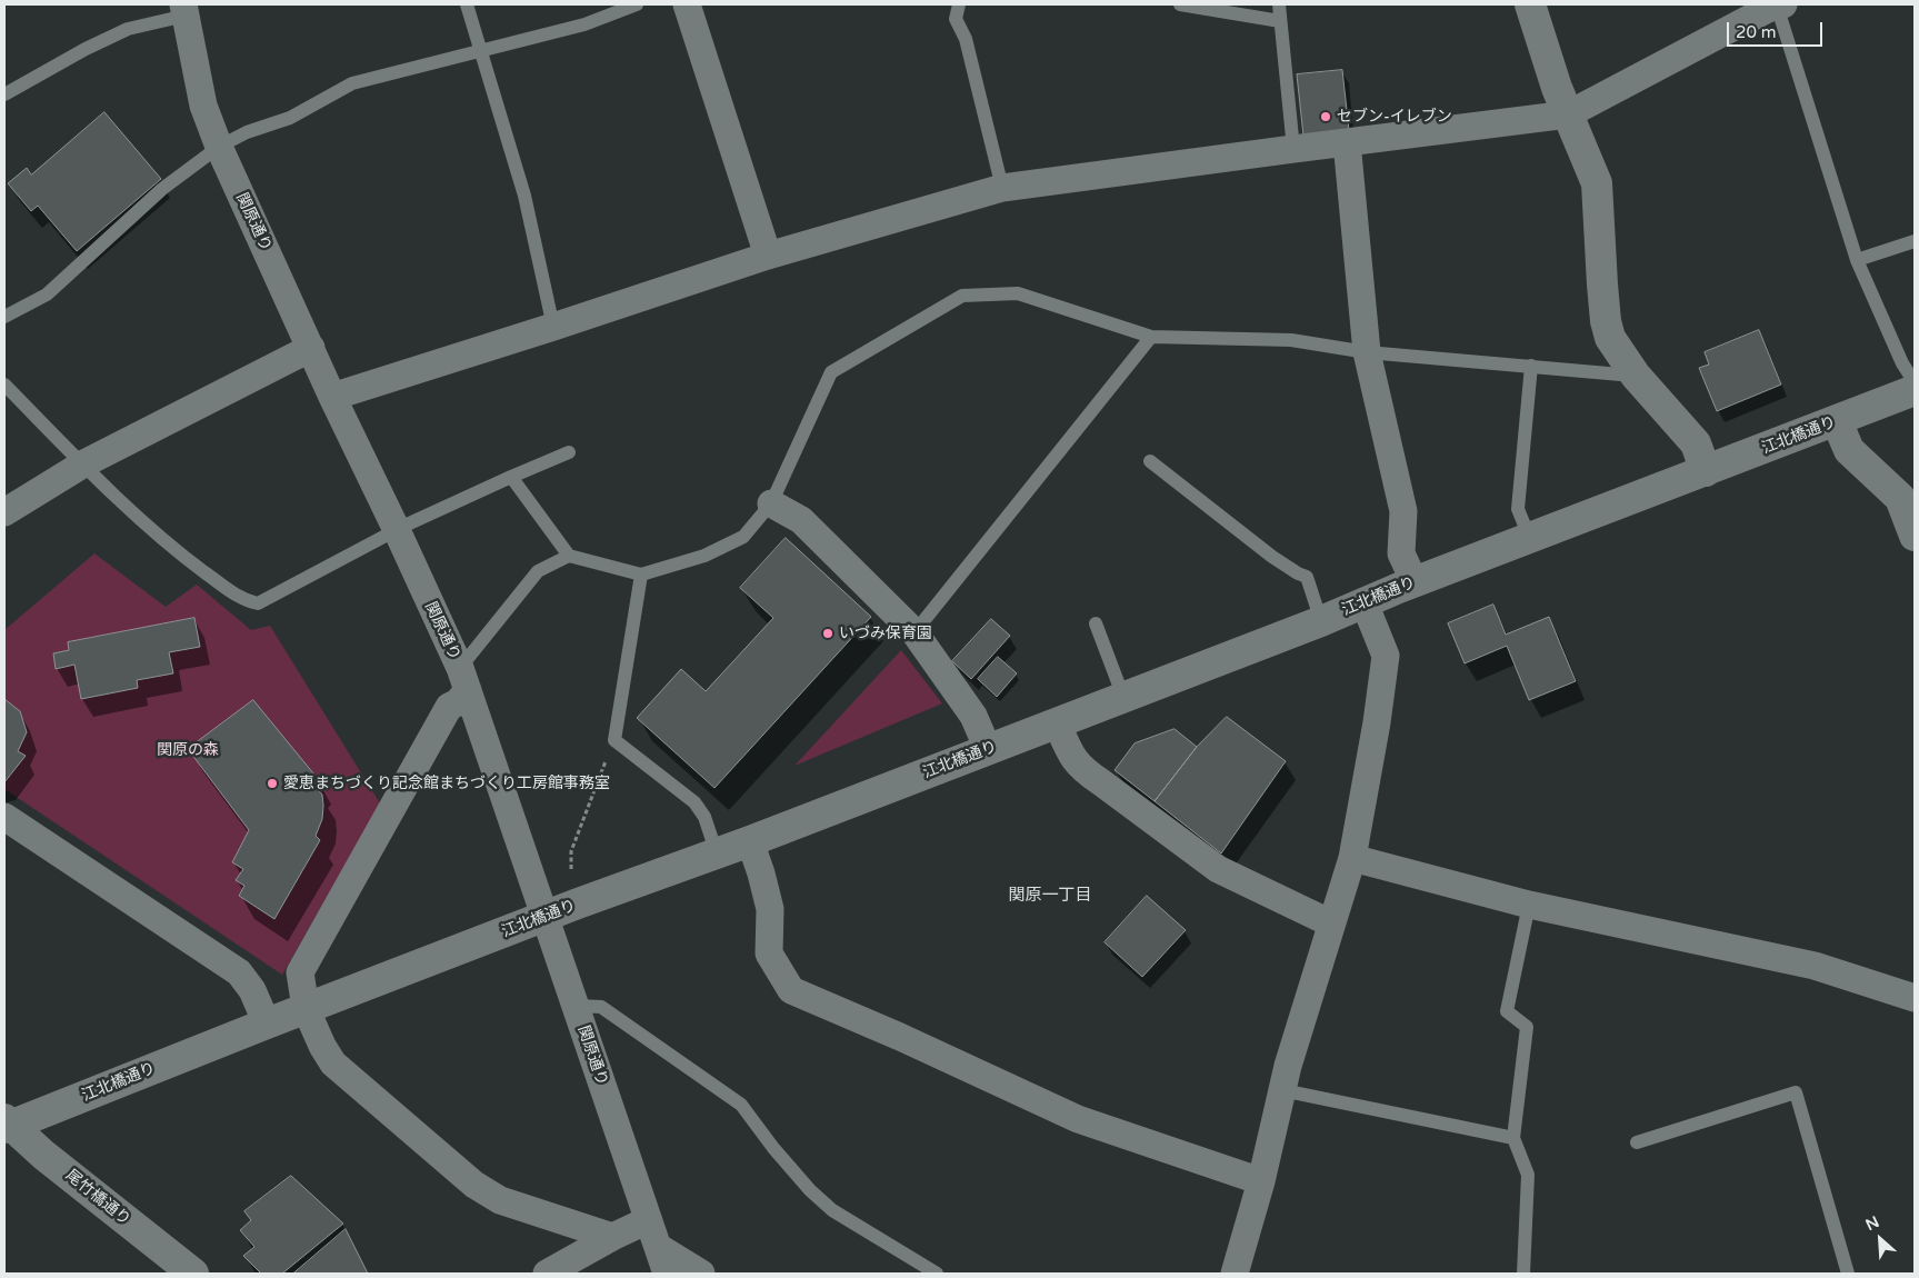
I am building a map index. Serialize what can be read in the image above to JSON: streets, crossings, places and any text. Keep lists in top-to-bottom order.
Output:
{
  "streets": {
    "main road": ["江北橋通り", "尾竹橋通り"],
    "street": ["関原通り"]
  },
  "crossings": [
    ["関原通り", "江北橋通り"],
    ["江北橋通り", "尾竹橋通り"]
  ],
  "districts": ["関原一丁目"],
  "parks": ["関原の森"],
  "places": ["セブン-イレブン", "いづみ保育園", "愛恵まちづくり記念館まちづくり工房館事務室"],
  "scale_bar": "20 m",
  "north": "top left"
}
